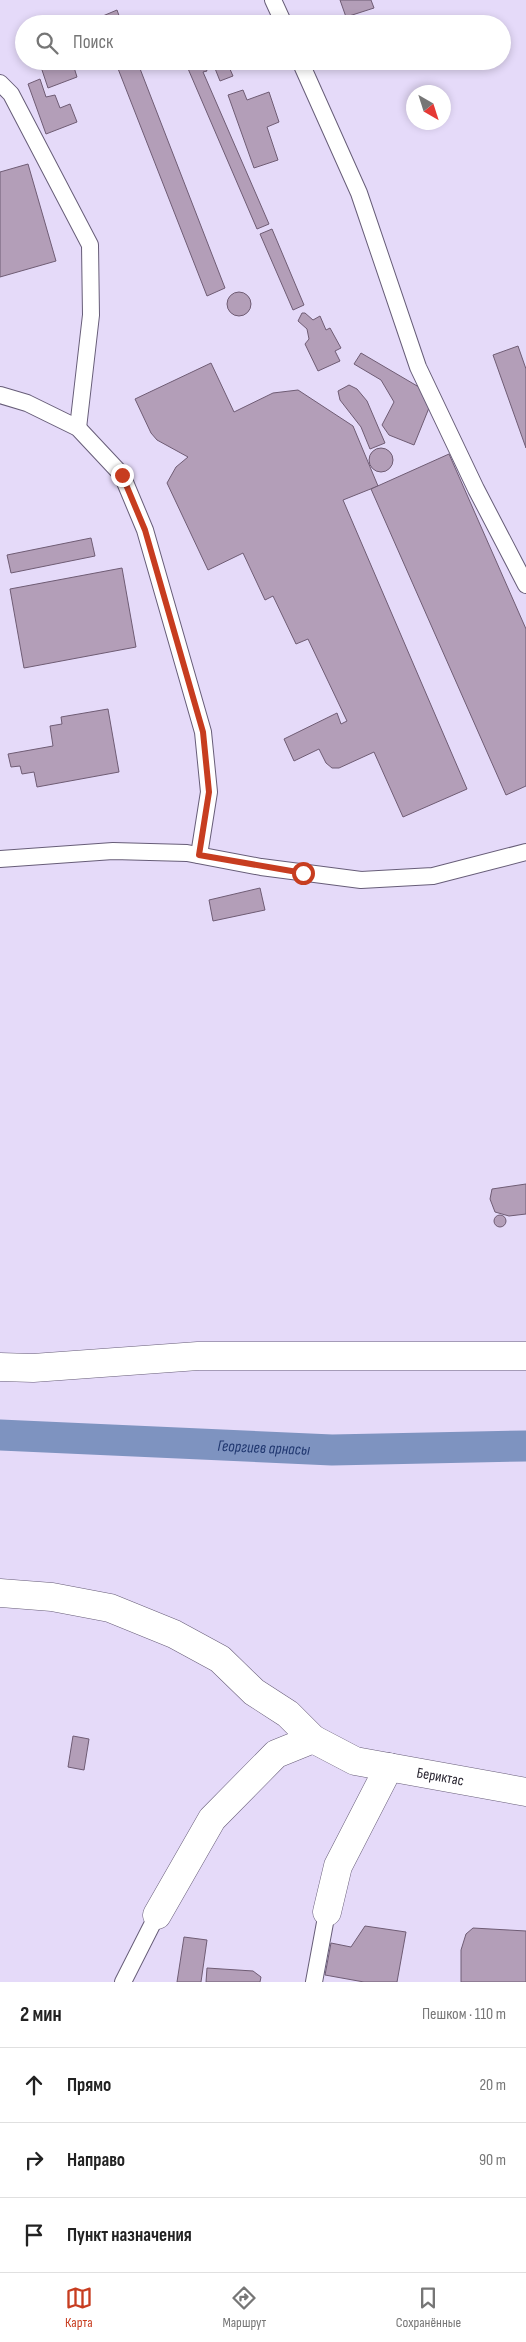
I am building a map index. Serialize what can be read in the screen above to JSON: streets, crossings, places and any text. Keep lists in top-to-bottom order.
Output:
{
  "streets": {
    "street": ["Бериктас"]
  },
  "water": ["Георгиев арнасы"],
  "north": "bottom right",
  "page": {
    "search": "Поиск",
    "heading": ["2 мин", "Пешком · 110 m"],
    "list": [
      ["Прямо", "20 m"],
      ["Направо", "90 m"],
      "Пункт назначения"
    ],
    "nav": ["Карта", "Маршрут", "Сохранённые"]
  }
}
